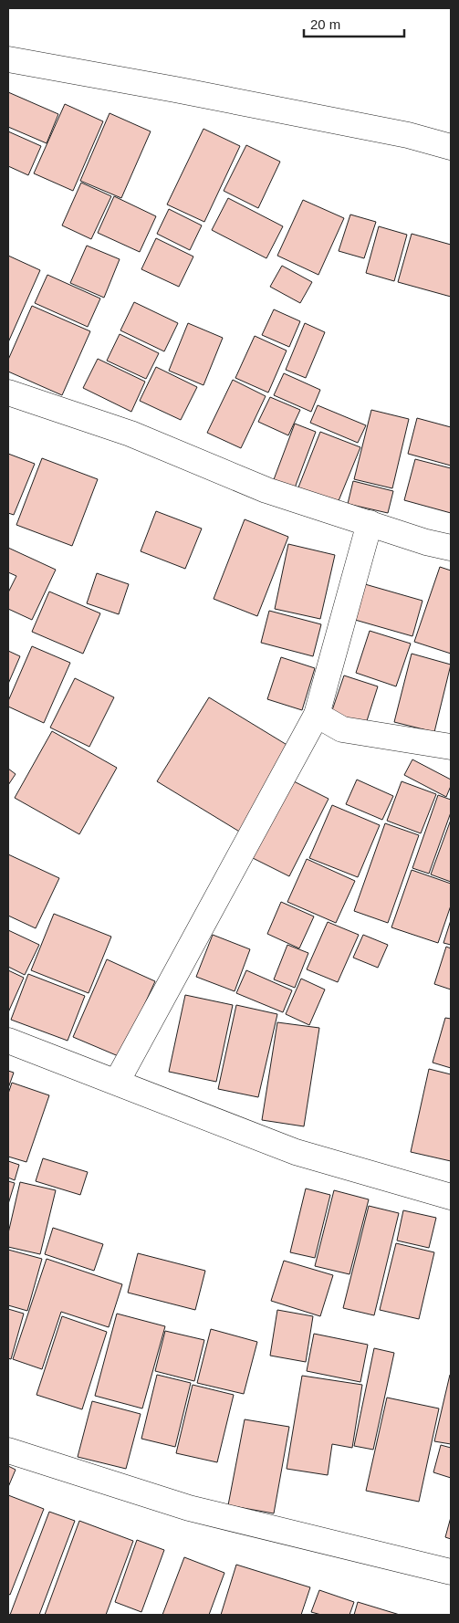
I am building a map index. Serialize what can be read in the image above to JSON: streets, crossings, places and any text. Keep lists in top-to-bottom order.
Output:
{
  "scale_bar": "20 m"
}
